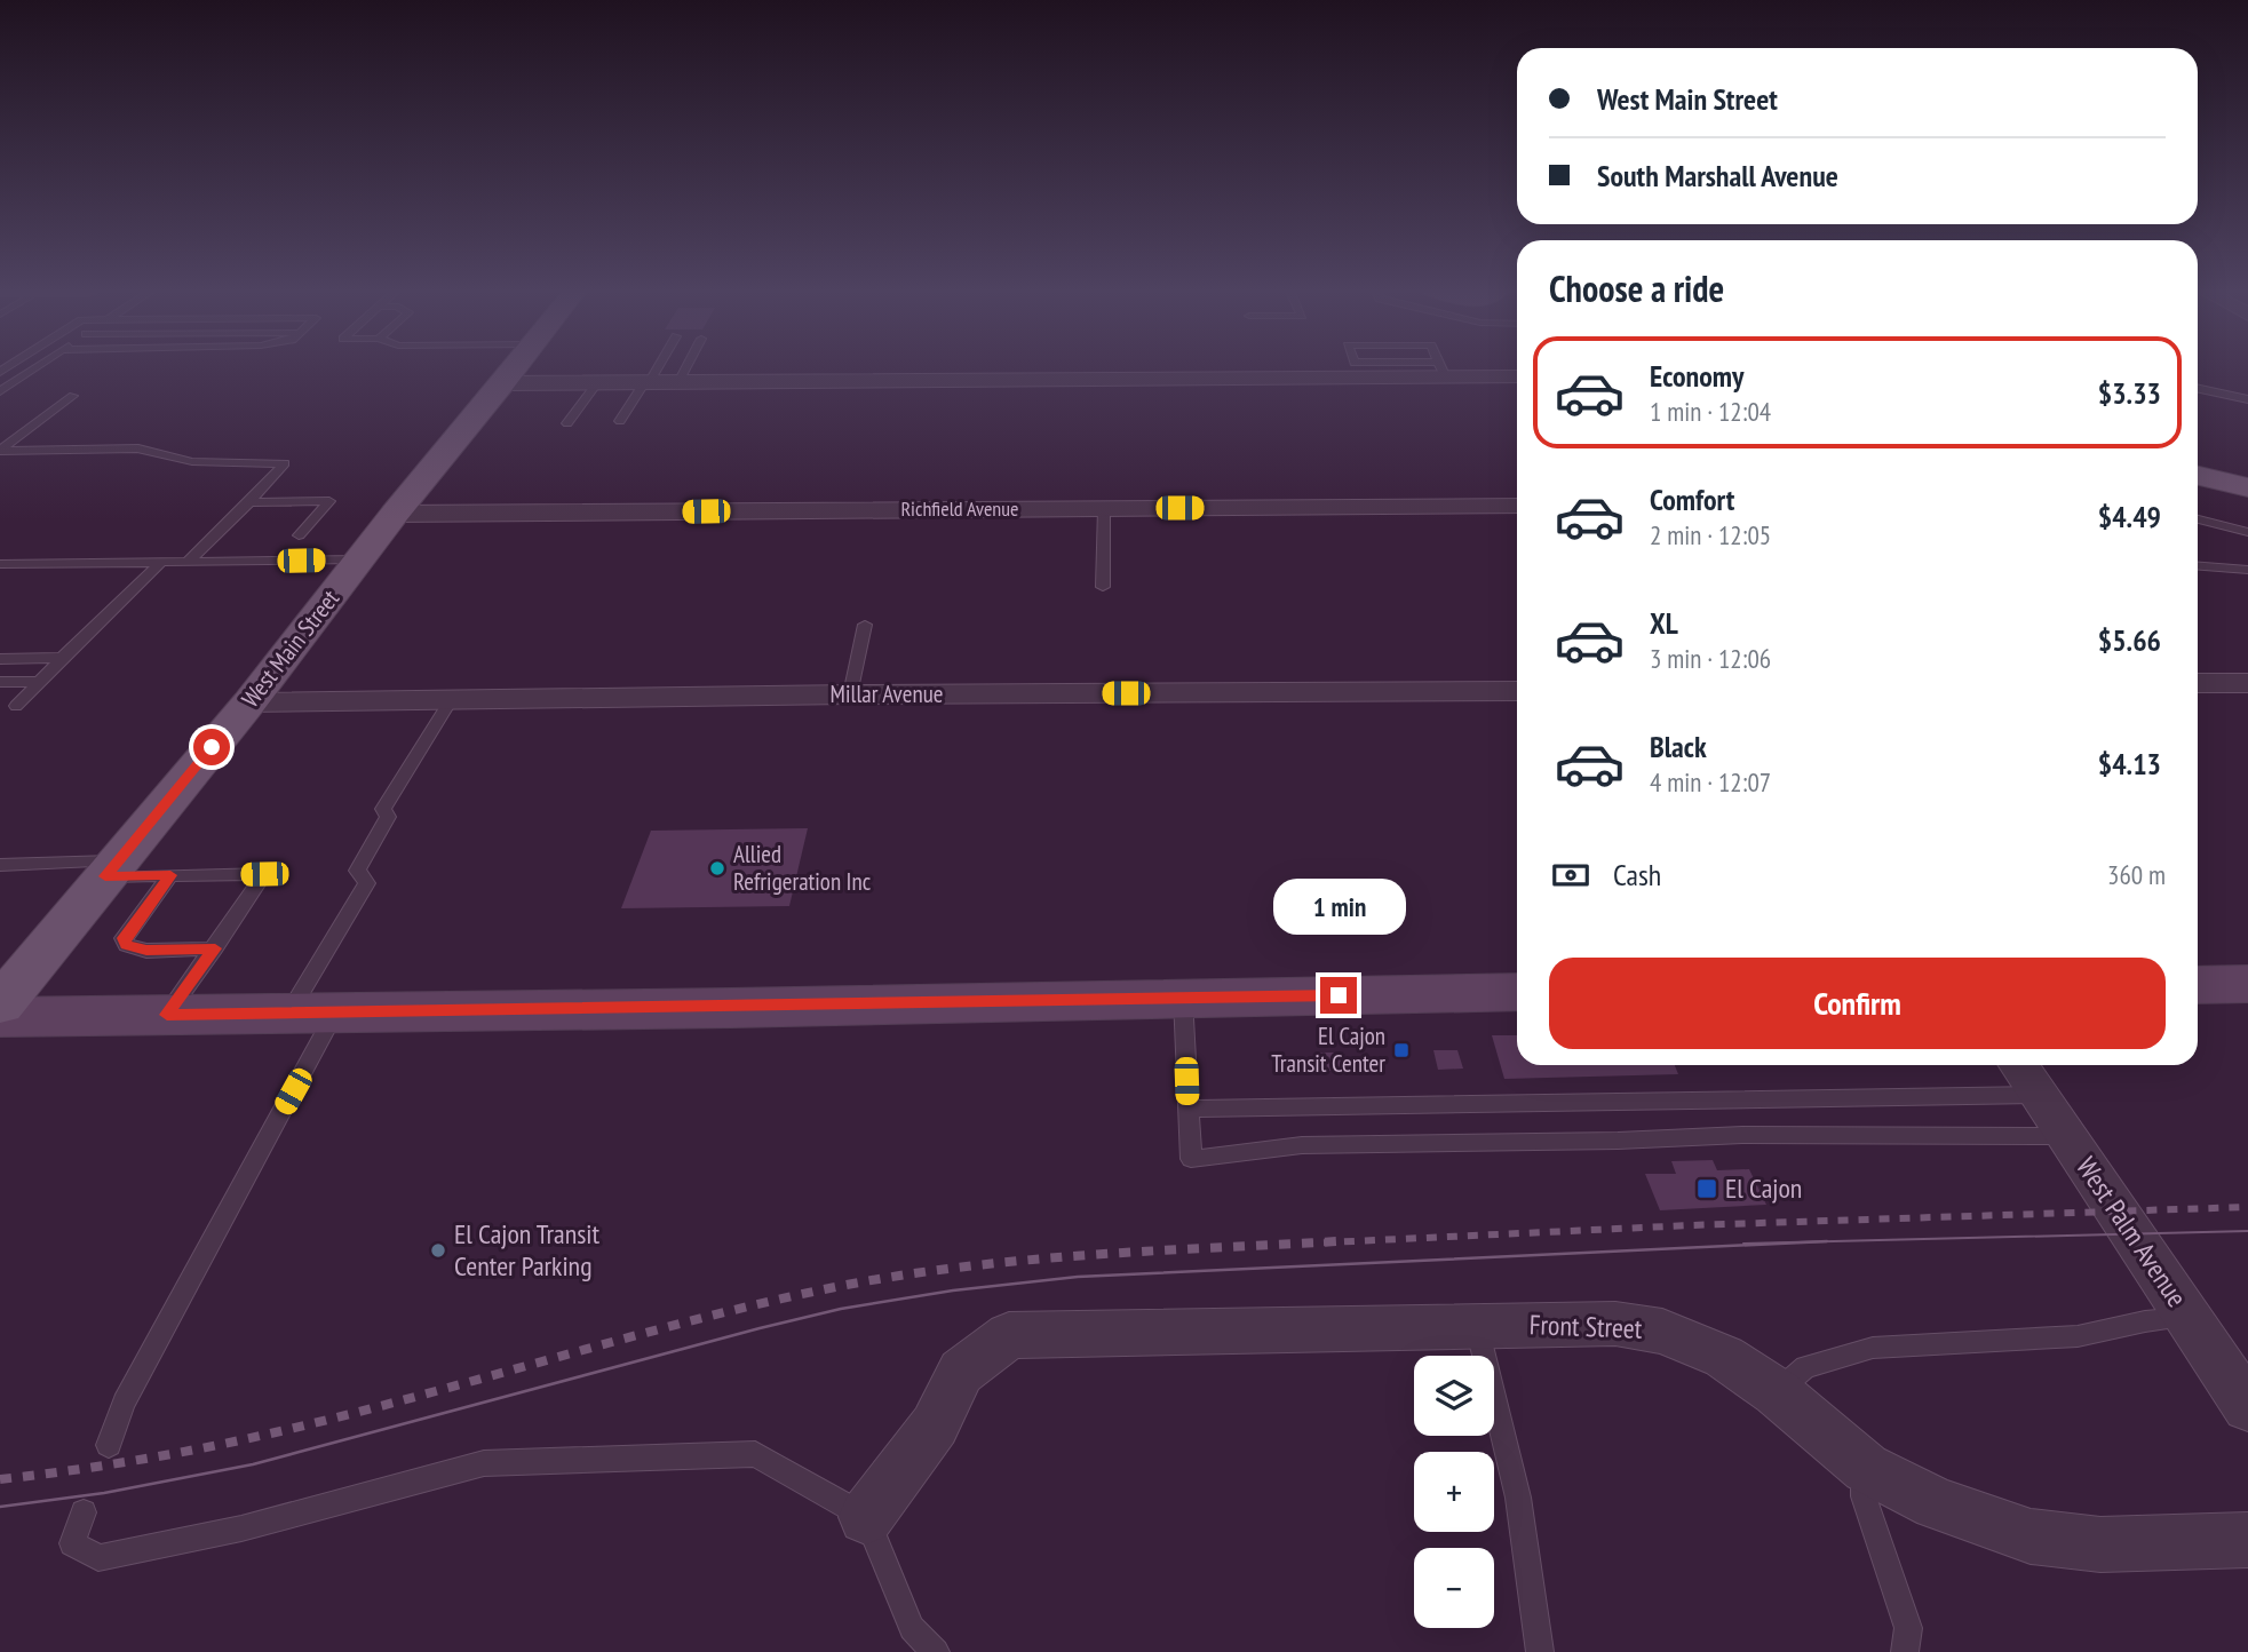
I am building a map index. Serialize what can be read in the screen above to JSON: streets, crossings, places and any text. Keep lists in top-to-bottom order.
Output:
{
  "streets": {
    "main road": ["West Main Street"],
    "street": [
      "Richfield Avenue",
      "Millar Avenue",
      "West Palm Avenue",
      "Front Street"
    ]
  },
  "crossings": [
    ["Richfield Avenue", "West Main Street"],
    ["West Main Street", "Millar Avenue"]
  ],
  "places": {
    "other": ["Allied Refrigeration Inc", "El Cajon Transit Center Parking"],
    "transit": ["El Cajon Transit Center", "El Cajon"]
  },
  "page": {
    "banner": ["West Main Street", "South Marshall Avenue"],
    "heading": "Choose a ride",
    "list": [
      {
        "name": "Economy",
        "note": "1 min · 12:04",
        "value": "$3.33"
      },
      {
        "name": "Comfort",
        "note": "2 min · 12:05",
        "value": "$4.49"
      },
      {
        "name": "XL",
        "note": "3 min · 12:06",
        "value": "$5.66"
      },
      {
        "name": "Black",
        "note": "4 min · 12:07",
        "value": "$4.13"
      }
    ],
    "pay": ["Cash", "360 m"],
    "bubble": "1 min",
    "buttons": "Confirm",
    "map_buttons": ["+", "−"]
  }
}
